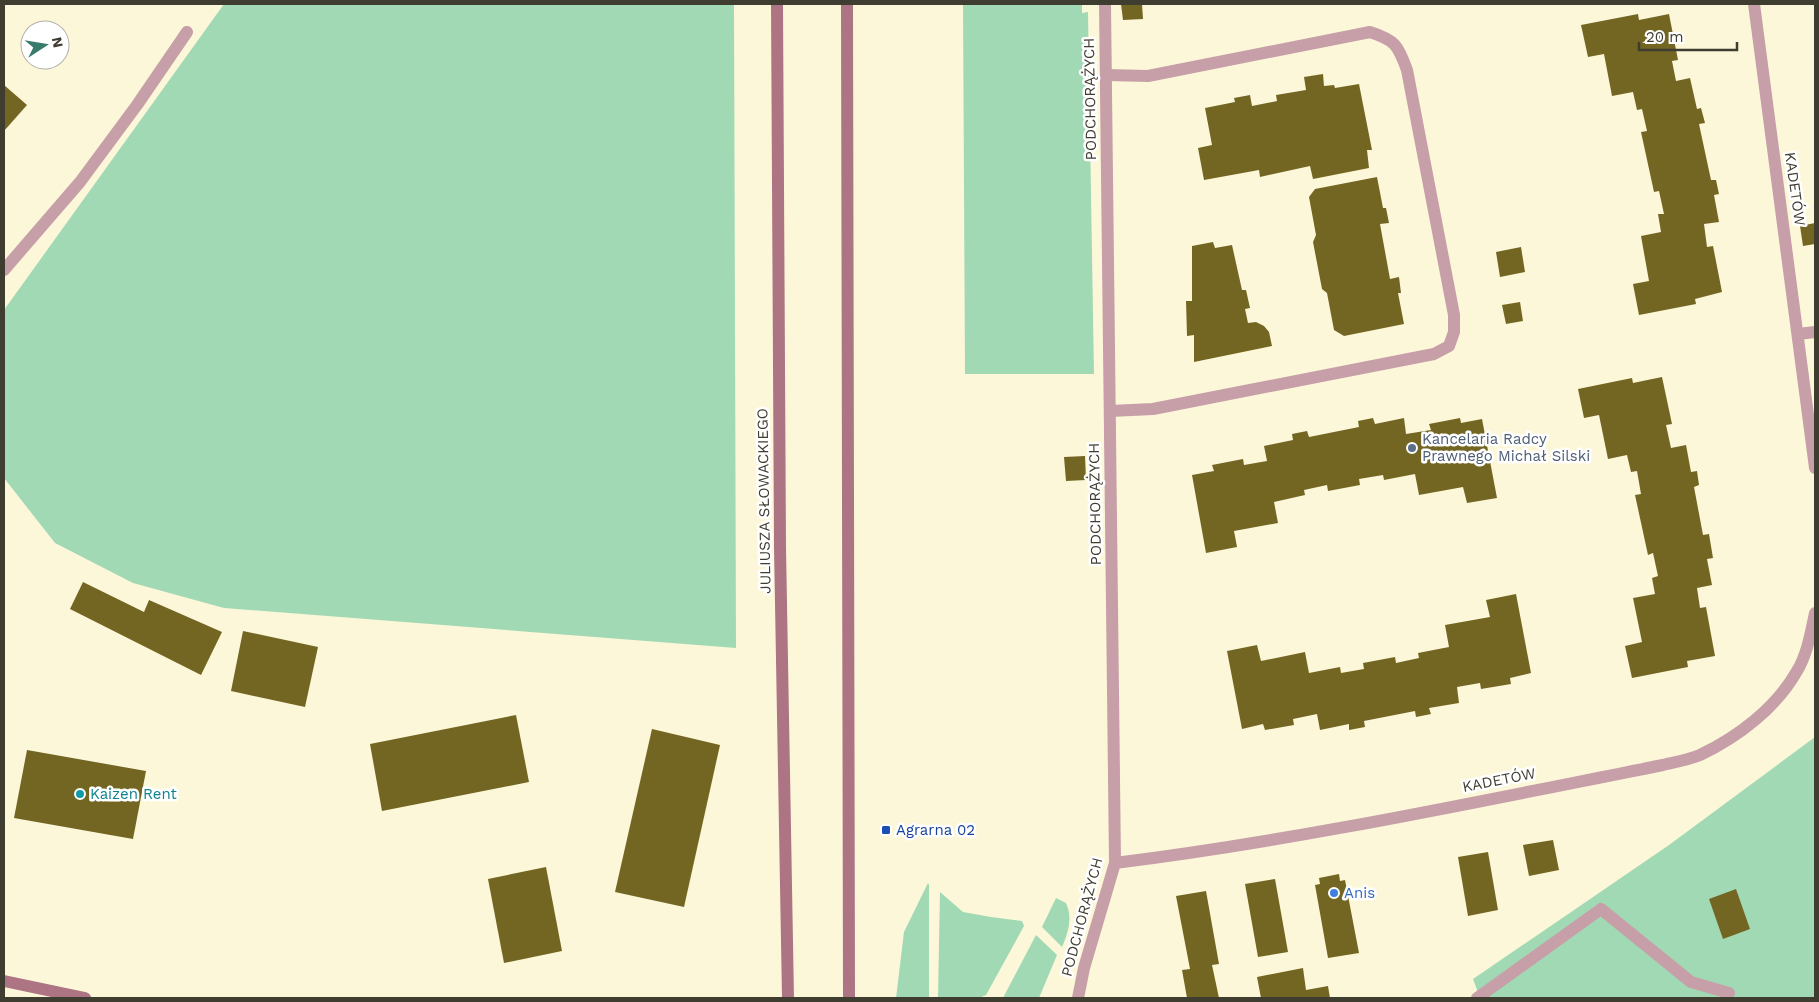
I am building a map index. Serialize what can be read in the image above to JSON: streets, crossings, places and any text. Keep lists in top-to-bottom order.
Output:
{
  "streets": {
    "main road": ["JULIUSZA SŁOWACKIEGO"],
    "street": ["PODCHORĄŻYCH", "KADETÓW"]
  },
  "crossings": [
    ["PODCHORĄŻYCH", "KADETÓW"]
  ],
  "places": {
    "other": ["Kancelaria Radcy Prawnego Michał Silski", "Kaizen Rent", "Anis"],
    "transit": ["Agrarna 02"]
  },
  "scale_bar": "20 m",
  "north": "right"
}
